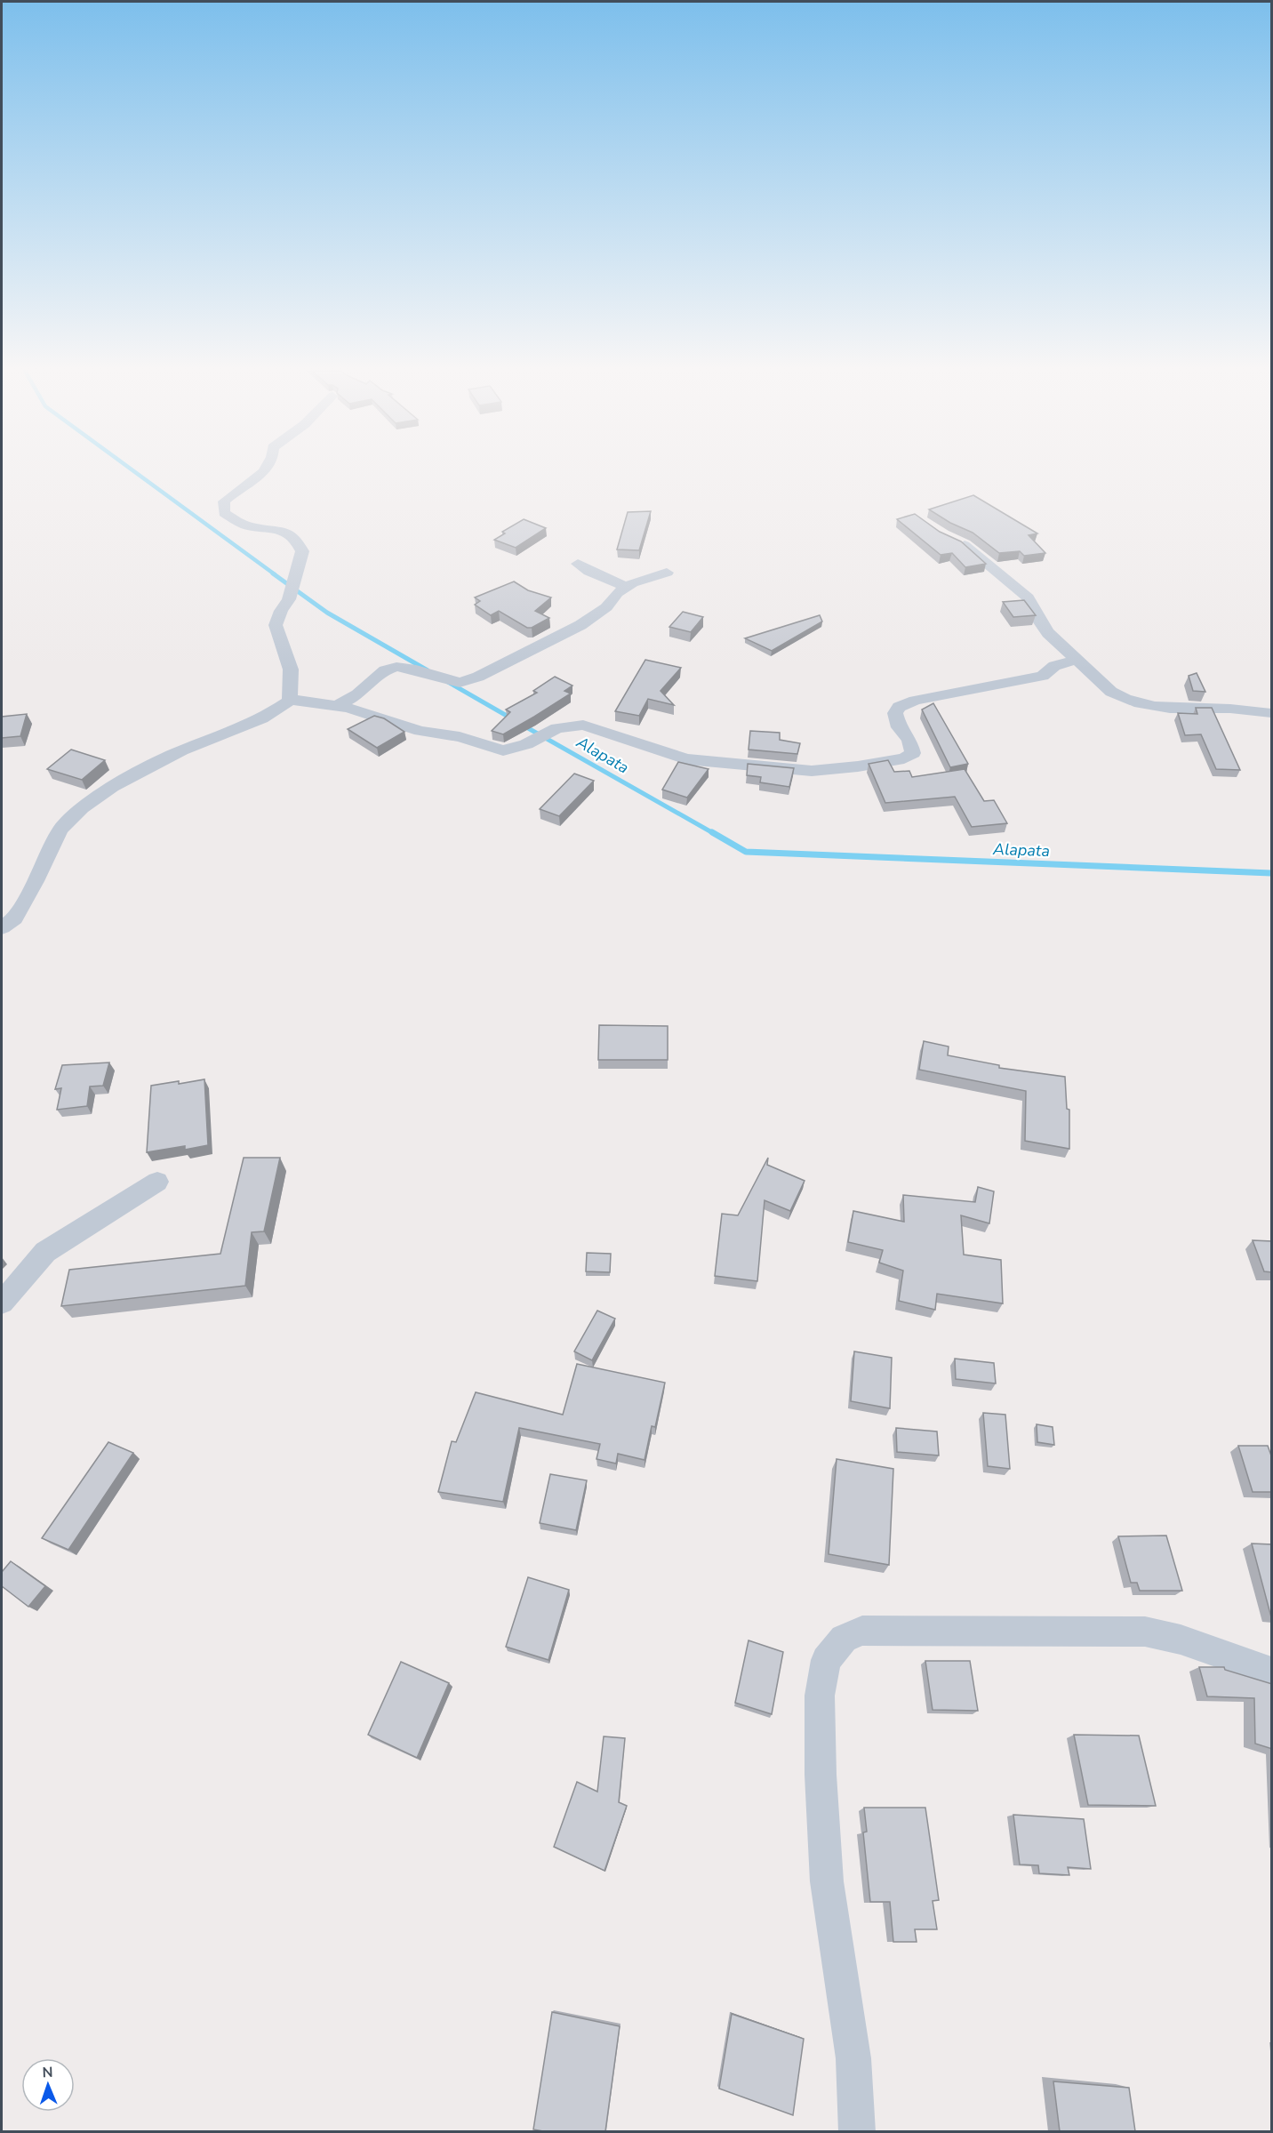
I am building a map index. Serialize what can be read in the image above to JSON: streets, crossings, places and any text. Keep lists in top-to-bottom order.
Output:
{
  "water": ["Alapata"],
  "north": "top"
}
